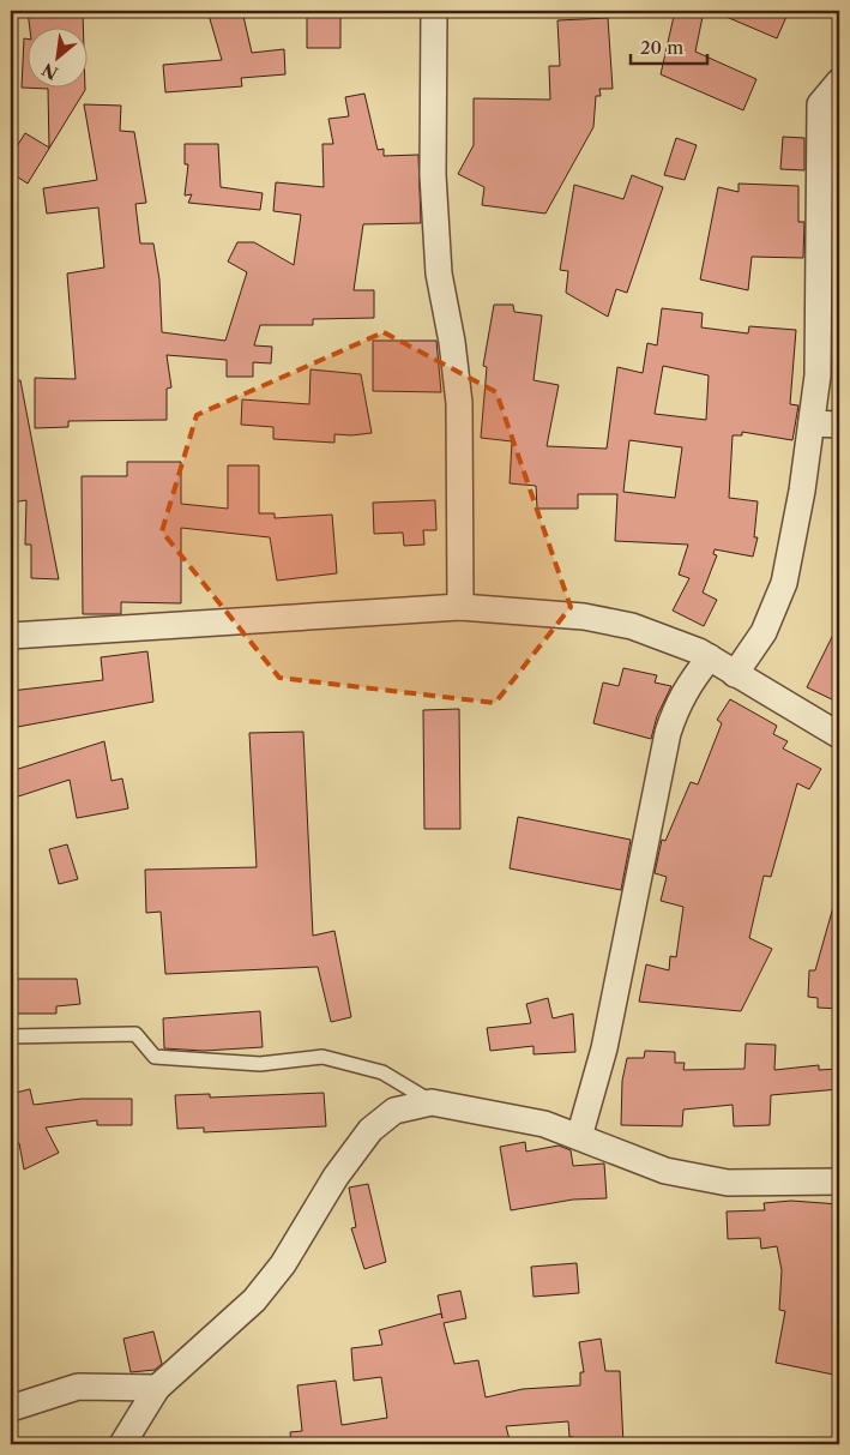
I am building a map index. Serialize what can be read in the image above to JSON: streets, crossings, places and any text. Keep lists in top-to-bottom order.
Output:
{
  "scale_bar": "20 m",
  "north": "bottom left"
}
